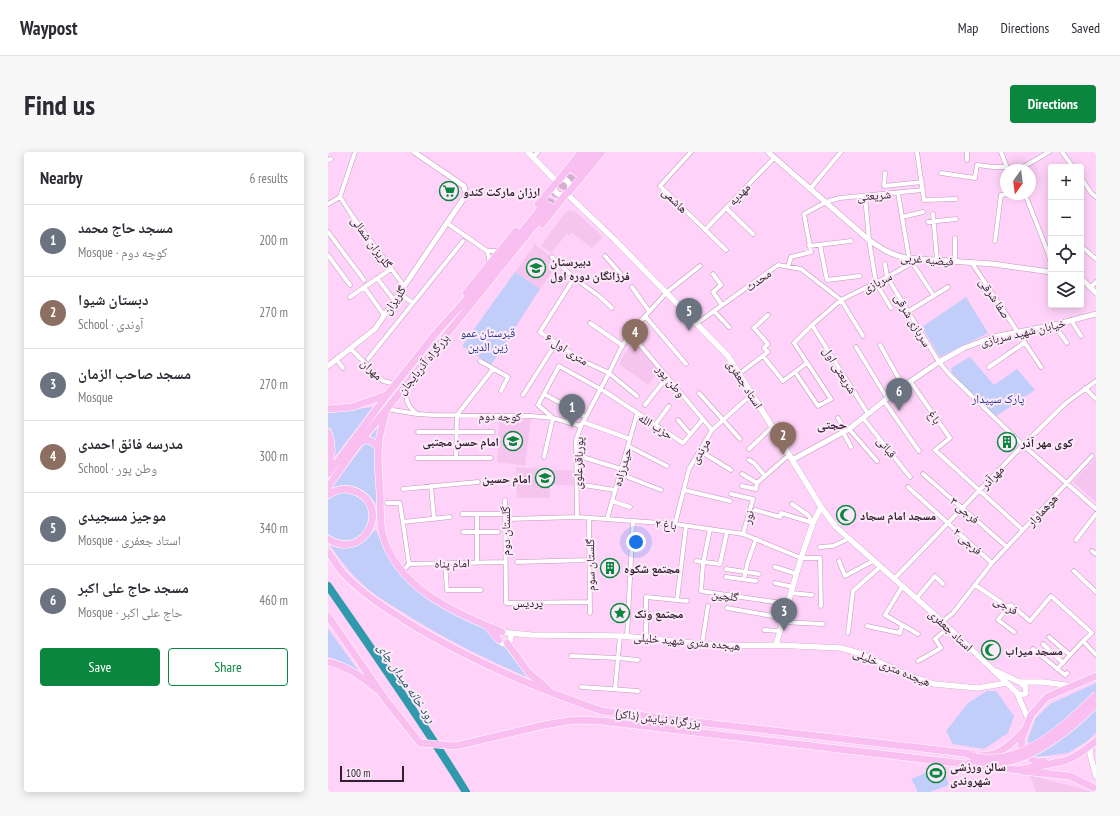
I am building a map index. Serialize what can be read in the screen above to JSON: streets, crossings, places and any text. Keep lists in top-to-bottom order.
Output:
{
  "streets": {
    "highway": ["بزرگراه آذربایجان", "بزرگراه نیایش (ذاکر)"],
    "main road": ["استاد جعفری", "هیجده متری شهید خلیلی", "هیجده متری خلیلی"],
    "street": [
      "مهدیه",
      "شریعتی",
      "هاشمی",
      "گلریزان شمالی",
      "فیضیه غربی",
      "محدث",
      "سربازی",
      "صفا شرقی",
      "گلریزان",
      "سربازی شرقی",
      "خیابان شهید سربازی",
      "۶ متری اول",
      "مهران",
      "شریعتی اول",
      "وطن پور",
      "کوچه دوم",
      "باغ",
      "حزب الله",
      "قبائی",
      "مرندی",
      "پورباقرعلوی",
      "حیدرزاده",
      "مهرآذر",
      "فرجی ۳",
      "هوهماوار",
      "نور",
      "باغ ۲",
      "گلستان دوم",
      "فرجی ۲",
      "امام پناه",
      "گلستان سوم",
      "گلچین",
      "پردیس",
      "فرجی"
    ]
  },
  "crossings": [
    ["مهدیه", "هاشمی"],
    ["مهدیه", "فیضیه غربی"],
    ["شریعتی", "فیضیه غربی"],
    ["گلریزان شمالی", "گلریزان"],
    ["فیضیه غربی", "سربازی"],
    ["فیضیه غربی", "صفا شرقی"],
    ["محدث", "سربازی"],
    ["محدث", "استاد جعفری"],
    ["سربازی", "سربازی شرقی"],
    ["سربازی", "شریعتی اول"],
    ["صفا شرقی", "خیابان شهید سربازی"],
    ["گلریزان", "مهران"],
    ["سربازی شرقی", "خیابان شهید سربازی"],
    ["سربازی شرقی", "مهرآذر"],
    ["خیابان شهید سربازی", "شریعتی اول"],
    ["خیابان شهید سربازی", "استاد جعفری"],
    ["خیابان شهید سربازی", "باغ"],
    ["خیابان شهید سربازی", "قبائی"],
    ["۶ متری اول", "پورباقرعلوی"],
    ["بزرگراه آذربایجان", "مهران"],
    ["بزرگراه آذربایجان", "کوچه دوم"],
    ["شریعتی اول", "قبائی"],
    ["وطن پور", "حزب الله"],
    ["وطن پور", "مرندی"],
    ["وطن پور", "پورباقرعلوی"],
    ["استاد جعفری", "مرندی"],
    ["استاد جعفری", "پورباقرعلوی"],
    ["استاد جعفری", "مهرآذر"],
    ["استاد جعفری", "هوهماوار"],
    ["استاد جعفری", "هیجده متری خلیلی"],
    ["کوچه دوم", "پورباقرعلوی"],
    ["کوچه دوم", "حیدرزاده"],
    ["باغ", "مهرآذر"],
    ["حزب الله", "پورباقرعلوی"],
    ["حزب الله", "حیدرزاده"],
    ["مرندی", "باغ ۲"],
    ["حیدرزاده", "باغ ۲"],
    ["مهرآذر", "فرجی ۳"],
    ["مهرآذر", "فرجی ۲"],
    ["فرجی ۳", "هوهماوار"],
    ["هوهماوار", "فرجی ۲"],
    ["هوهماوار", "فرجی"],
    ["نور", "باغ ۲"],
    ["باغ ۲", "گلستان سوم"],
    ["باغ ۲", "گلچین"],
    ["گلستان دوم", "امام پناه"],
    ["گلستان دوم", "پردیس"],
    ["امام پناه", "پردیس"],
    ["گلستان سوم", "پردیس"],
    ["هیجده متری شهید خلیلی", "هیجده متری خلیلی"]
  ],
  "districts": ["حجتی"],
  "water": ["رود خانه میدان چای"],
  "parks": ["قبرستان عمو زین الدین", "پارک سپیدار"],
  "places": {
    "supermarket": ["ارزان مارکت کندو"],
    "school or university": ["دبیرستان فرزانگان دوره اول", "امام حسن مجتبی", "امام حسین"],
    "building": ["کوی مهر آذر", "مجتمع شکوه"],
    "mosque": ["مسجد امام سجاد", "مسجد میراب"],
    "place": ["مجتمع ونک"],
    "sports": ["سالن ورزشی شهروندی"]
  },
  "scale_bar": "100 m",
  "north": "bottom",
  "page": {
    "header": "Waypost",
    "nav": ["Map", "Directions", "Saved"],
    "buttons": [
      "Directions",
      ["Save", "Share"]
    ],
    "title": "Find us",
    "heading": ["Nearby", "6 results"],
    "map_buttons": ["+", "−"],
    "list": [
      {
        "mark": "1",
        "name": "مسجد حاج محمد",
        "note": "Mosque · کوچه دوم",
        "value": "200 m"
      },
      {
        "mark": "2",
        "name": "دبستان شیوا",
        "note": "School · آوندی",
        "value": "270 m"
      },
      {
        "mark": "3",
        "name": "مسجد صاحب الزمان",
        "note": "Mosque",
        "value": "270 m"
      },
      {
        "mark": "4",
        "name": "مدرسه فائق احمدی",
        "note": "School · وطن پور",
        "value": "300 m"
      },
      {
        "mark": "5",
        "name": "موجیز مسجیدی",
        "note": "Mosque · استاد جعفری",
        "value": "340 m"
      },
      {
        "mark": "6",
        "name": "مسجد حاج علی اکبر",
        "note": "Mosque · حاج علی اکبر",
        "value": "460 m"
      }
    ],
    "pins": [
      "5",
      "4",
      "6",
      "1",
      "2",
      "3"
    ],
    "scale": "100 m"
  }
}
